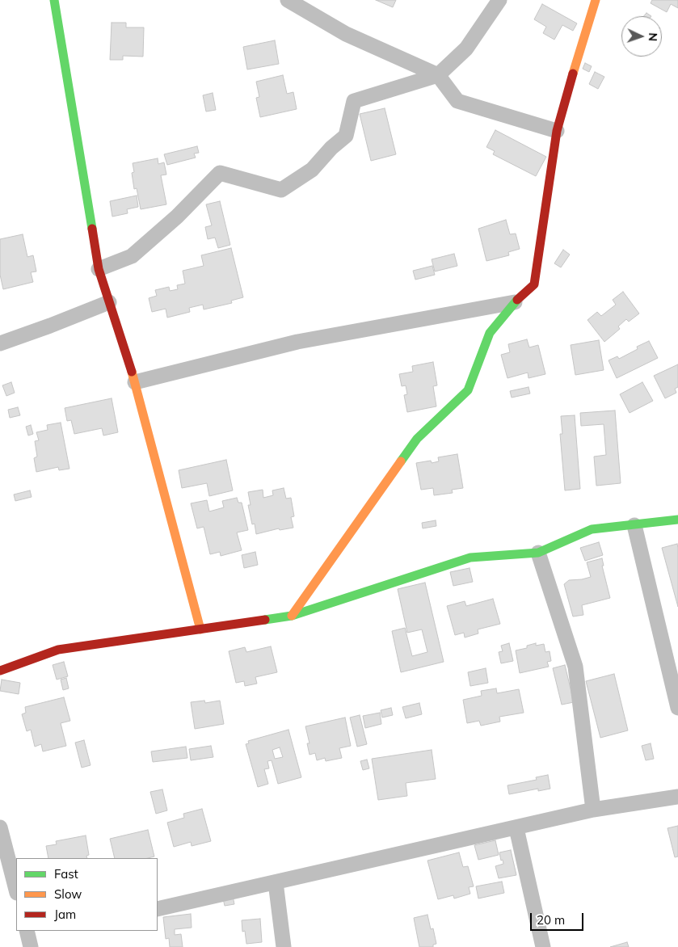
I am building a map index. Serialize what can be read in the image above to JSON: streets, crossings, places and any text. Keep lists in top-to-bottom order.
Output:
{
  "legend": ["Fast", "Slow", "Jam"],
  "scale_bar": "20 m",
  "north": "right"
}
